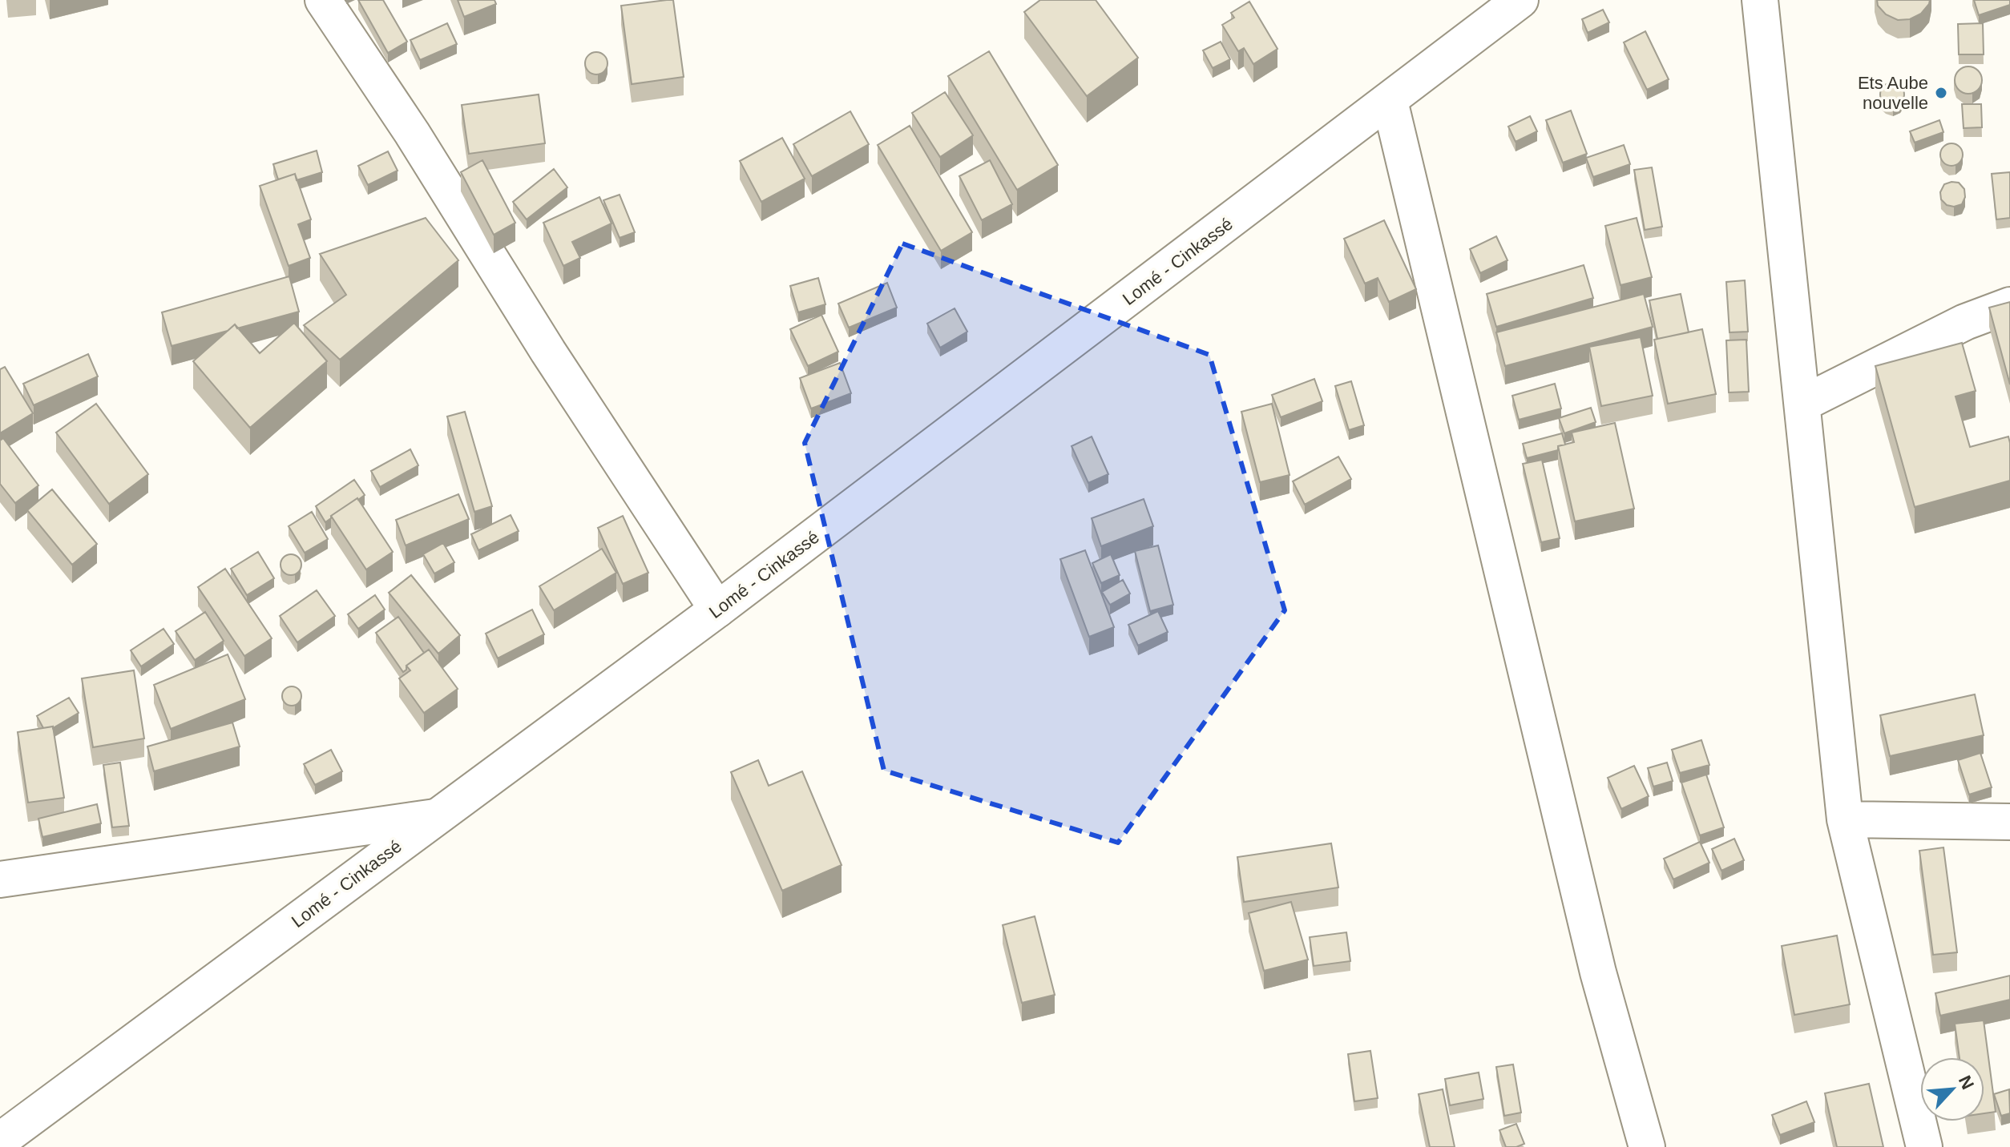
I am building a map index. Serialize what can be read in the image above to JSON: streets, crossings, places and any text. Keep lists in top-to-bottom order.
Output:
{
  "streets": {
    "main road": ["Lomé - Cinkassé"]
  },
  "places": ["Ets Aube nouvelle"],
  "north": "top right"
}
